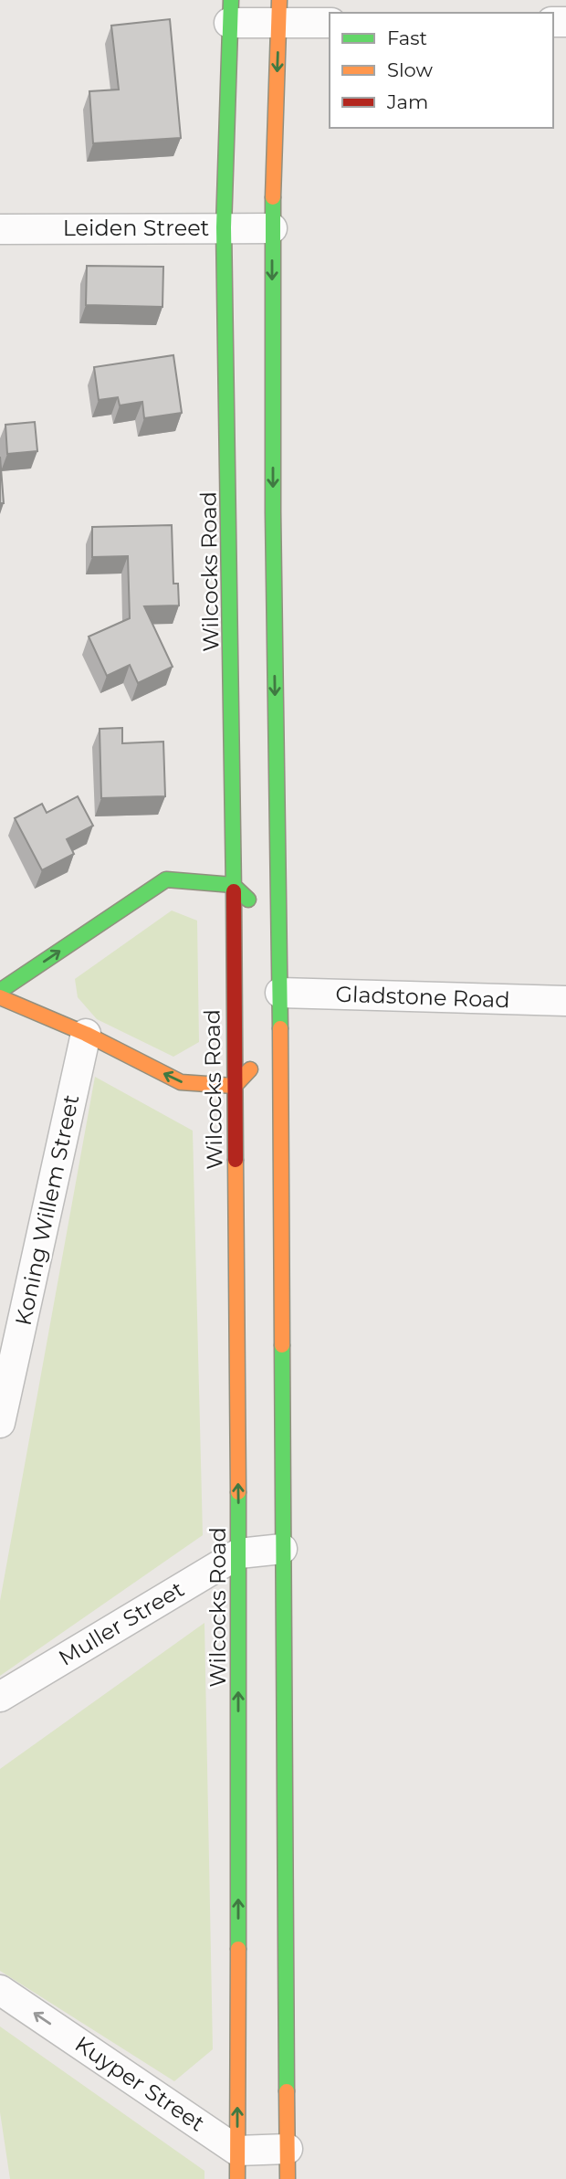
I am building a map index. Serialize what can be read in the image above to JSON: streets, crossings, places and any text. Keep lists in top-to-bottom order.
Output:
{
  "streets": {
    "street": [
      "Leiden Street",
      "Wilcocks Road",
      "Gladstone Road",
      "Koning Willem Street",
      "Muller Street",
      "Kuyper Street"
    ]
  },
  "crossings": [
    ["Leiden Street", "Wilcocks Road"],
    ["Wilcocks Road", "Muller Street"],
    ["Wilcocks Road", "Kuyper Street"]
  ],
  "one_way": ["Kuyper Street"],
  "legend": ["Fast", "Slow", "Jam"]
}
